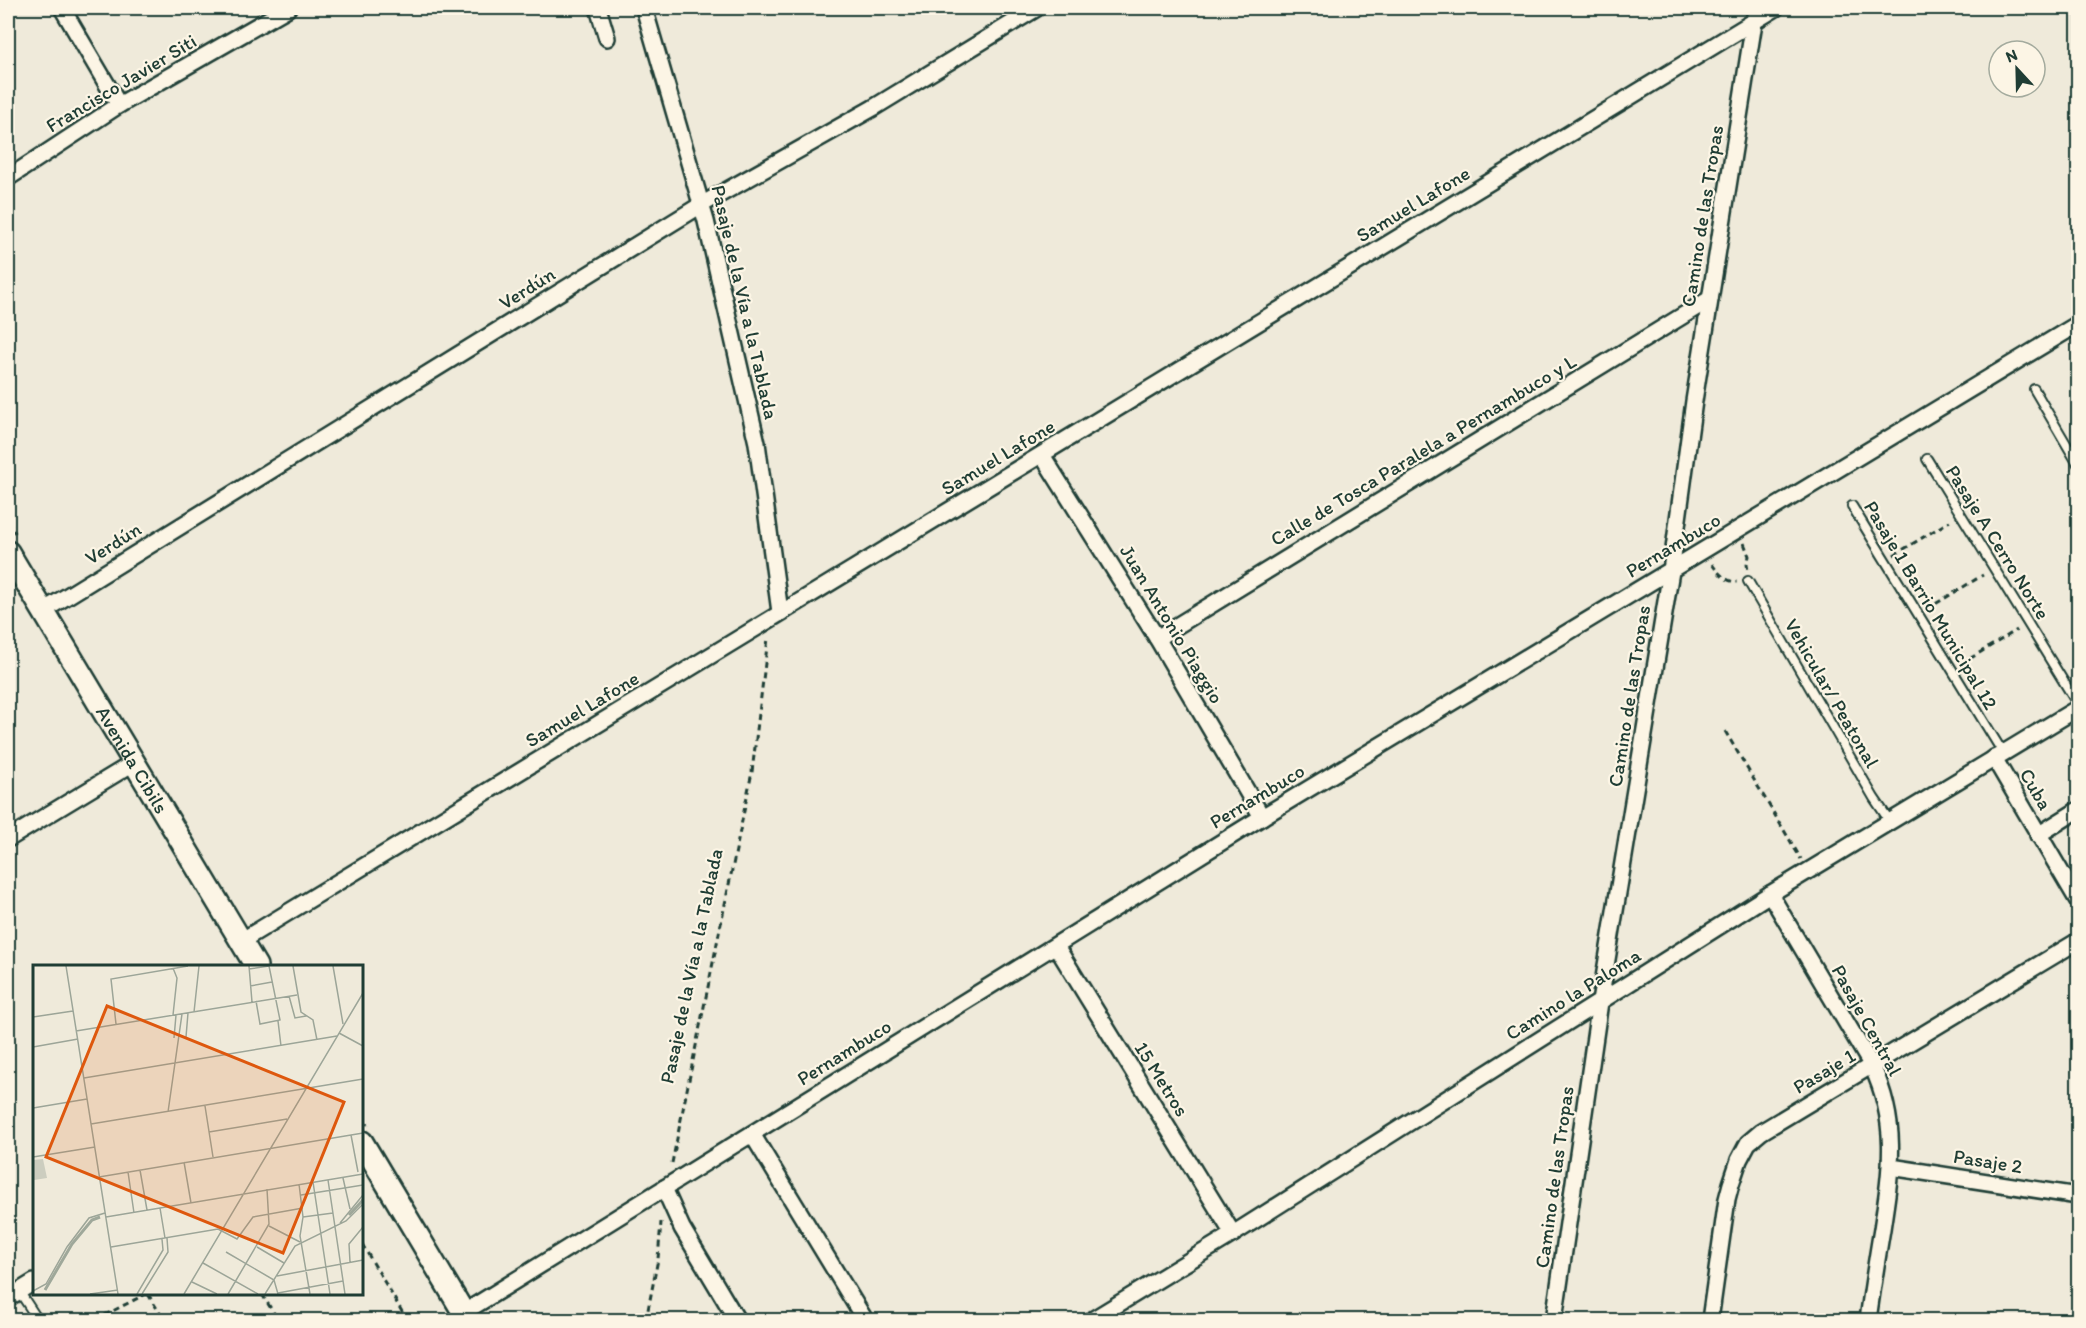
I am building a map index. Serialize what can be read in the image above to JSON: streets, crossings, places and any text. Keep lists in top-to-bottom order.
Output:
{
  "streets": {
    "street": [
      "Francisco Javier Siti",
      "Samuel Lafone",
      "Camino de las Tropas",
      "Verdún",
      "Pasaje de la Vía a la Tablada",
      "Calle de Tosca Paralela a Pernambuco y L",
      "Pernambuco",
      "Juan Antonio Piaggio",
      "Avenida Cibils",
      "Cuba",
      "Camino la Paloma",
      "Pasaje Central",
      "Pasaje 1",
      "15 Metros",
      "Pasaje 2"
    ],
    "lane": ["Pasaje A Cerro Norte", "Pasaje 1 Barrio Municipal 12", "Vehicular/ Peatonal"]
  },
  "crossings": [
    ["Samuel Lafone", "Camino de las Tropas"],
    ["Samuel Lafone", "Pasaje de la Vía a la Tablada"],
    ["Samuel Lafone", "Juan Antonio Piaggio"],
    ["Samuel Lafone", "Avenida Cibils"],
    ["Camino de las Tropas", "Calle de Tosca Paralela a Pernambuco y L"],
    ["Camino de las Tropas", "Pernambuco"],
    ["Camino de las Tropas", "Camino la Paloma"],
    ["Verdún", "Pasaje de la Vía a la Tablada"],
    ["Verdún", "Avenida Cibils"],
    ["Pasaje de la Vía a la Tablada", "Pernambuco"],
    ["Calle de Tosca Paralela a Pernambuco y L", "Juan Antonio Piaggio"],
    ["Pasaje A Cerro Norte", "Camino la Paloma"],
    ["Pernambuco", "Juan Antonio Piaggio"],
    ["Pernambuco", "15 Metros"],
    ["Pasaje 1 Barrio Municipal 12", "Cuba"],
    ["Pasaje 1 Barrio Municipal 12", "Camino la Paloma"],
    ["Vehicular/ Peatonal", "Camino la Paloma"],
    ["Cuba", "Camino la Paloma"],
    ["Camino la Paloma", "Pasaje Central"],
    ["Camino la Paloma", "15 Metros"],
    ["Pasaje Central", "Pasaje 1"],
    ["Pasaje Central", "Pasaje 2"]
  ],
  "north": "top"
}
